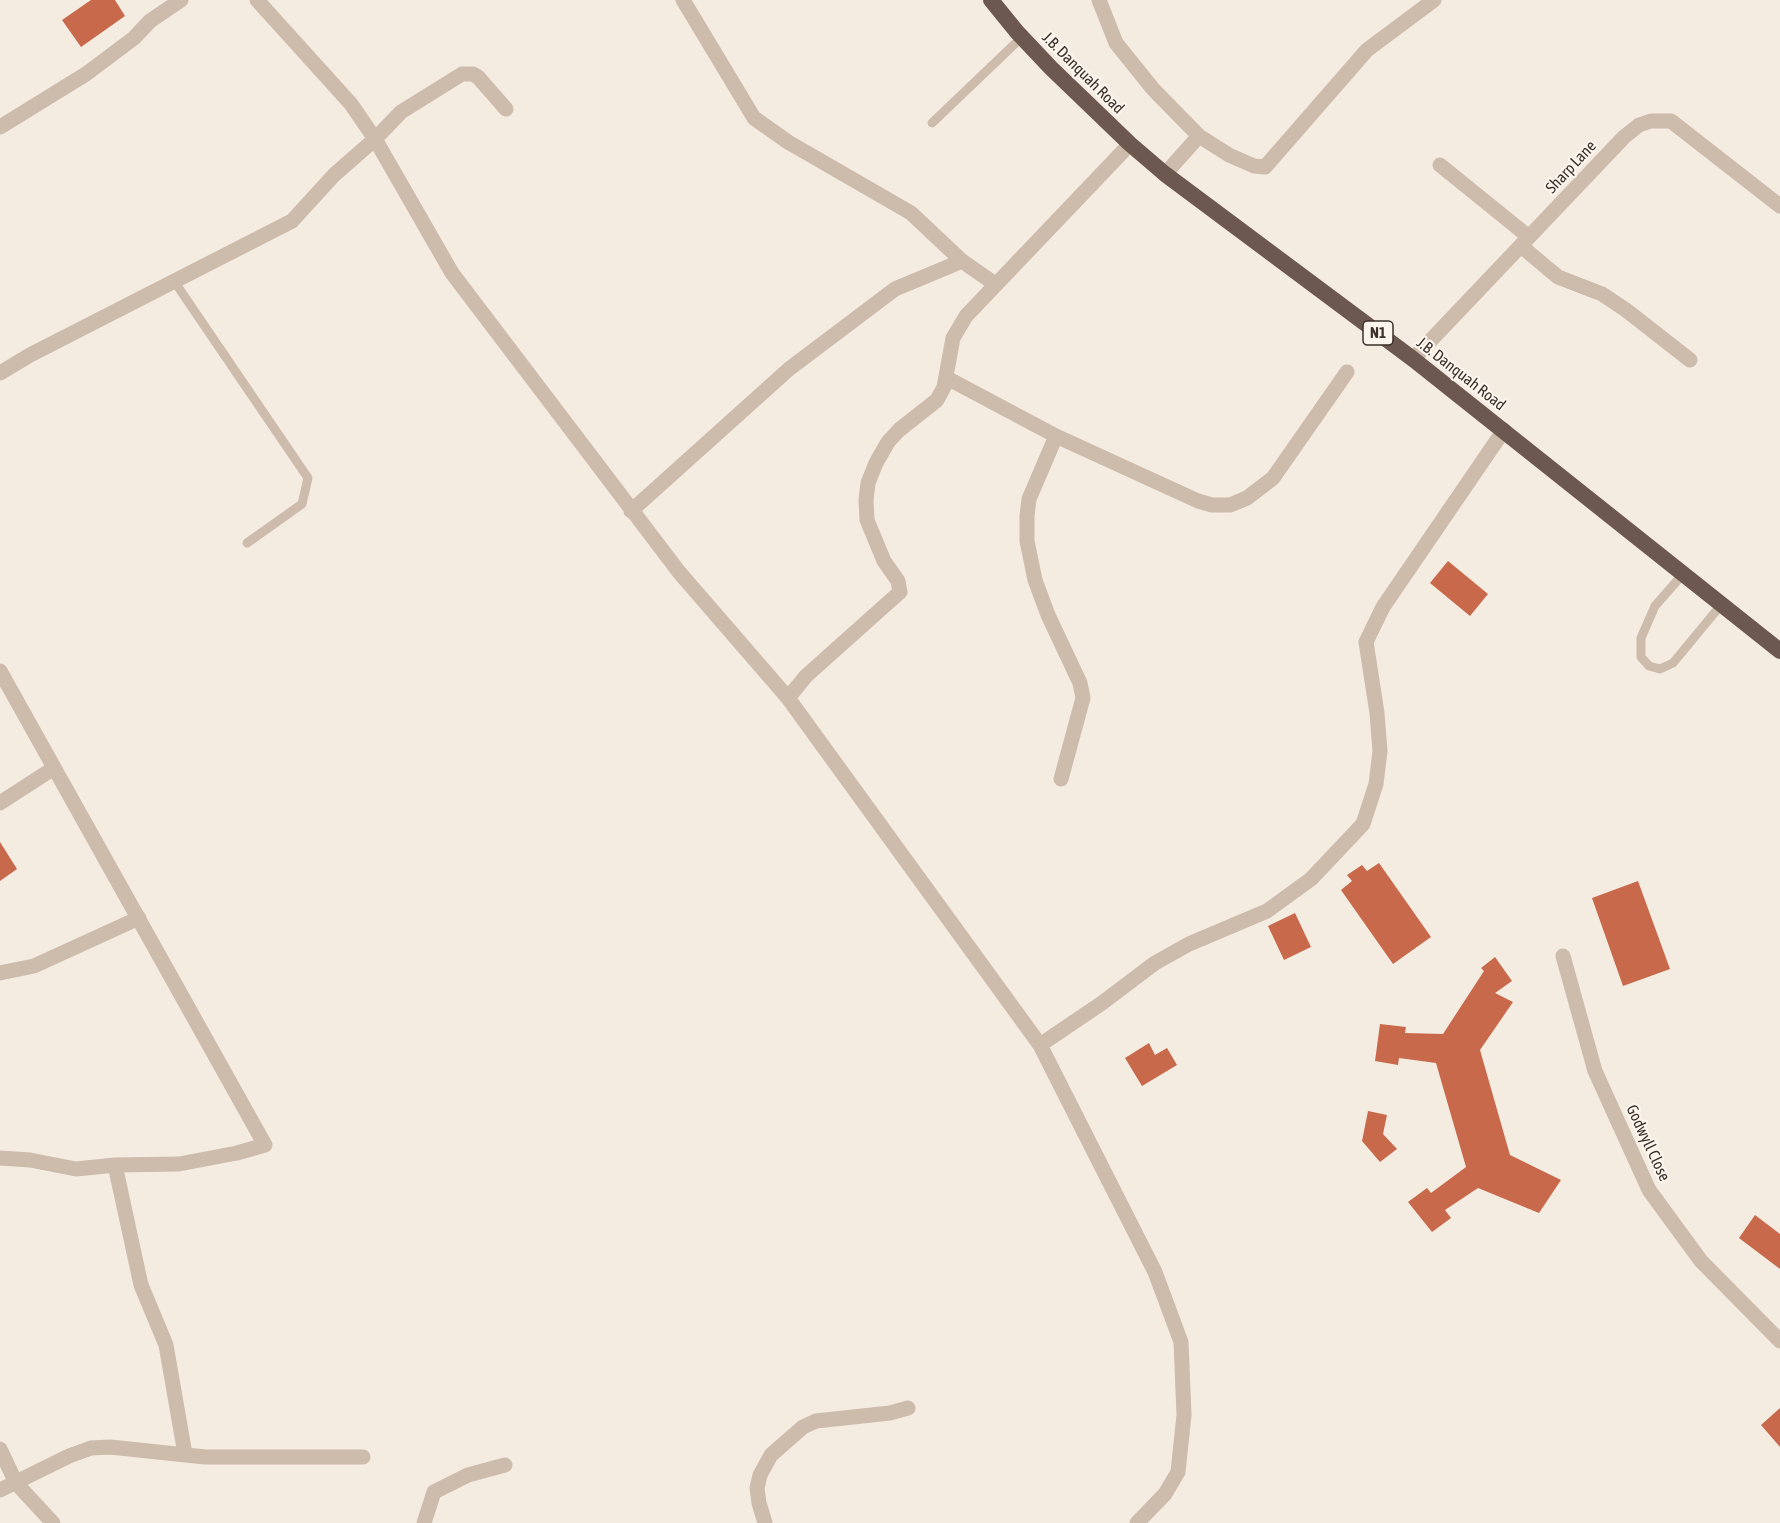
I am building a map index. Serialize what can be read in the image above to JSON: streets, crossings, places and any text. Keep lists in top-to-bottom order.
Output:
{
  "streets": {
    "highway": ["J.B. Danquah Road", "N1"],
    "street": ["Sharp Lane", "Godwyll Close"]
  },
  "crossings": [
    ["J.B. Danquah Road", "Sharp Lane"]
  ]
}
